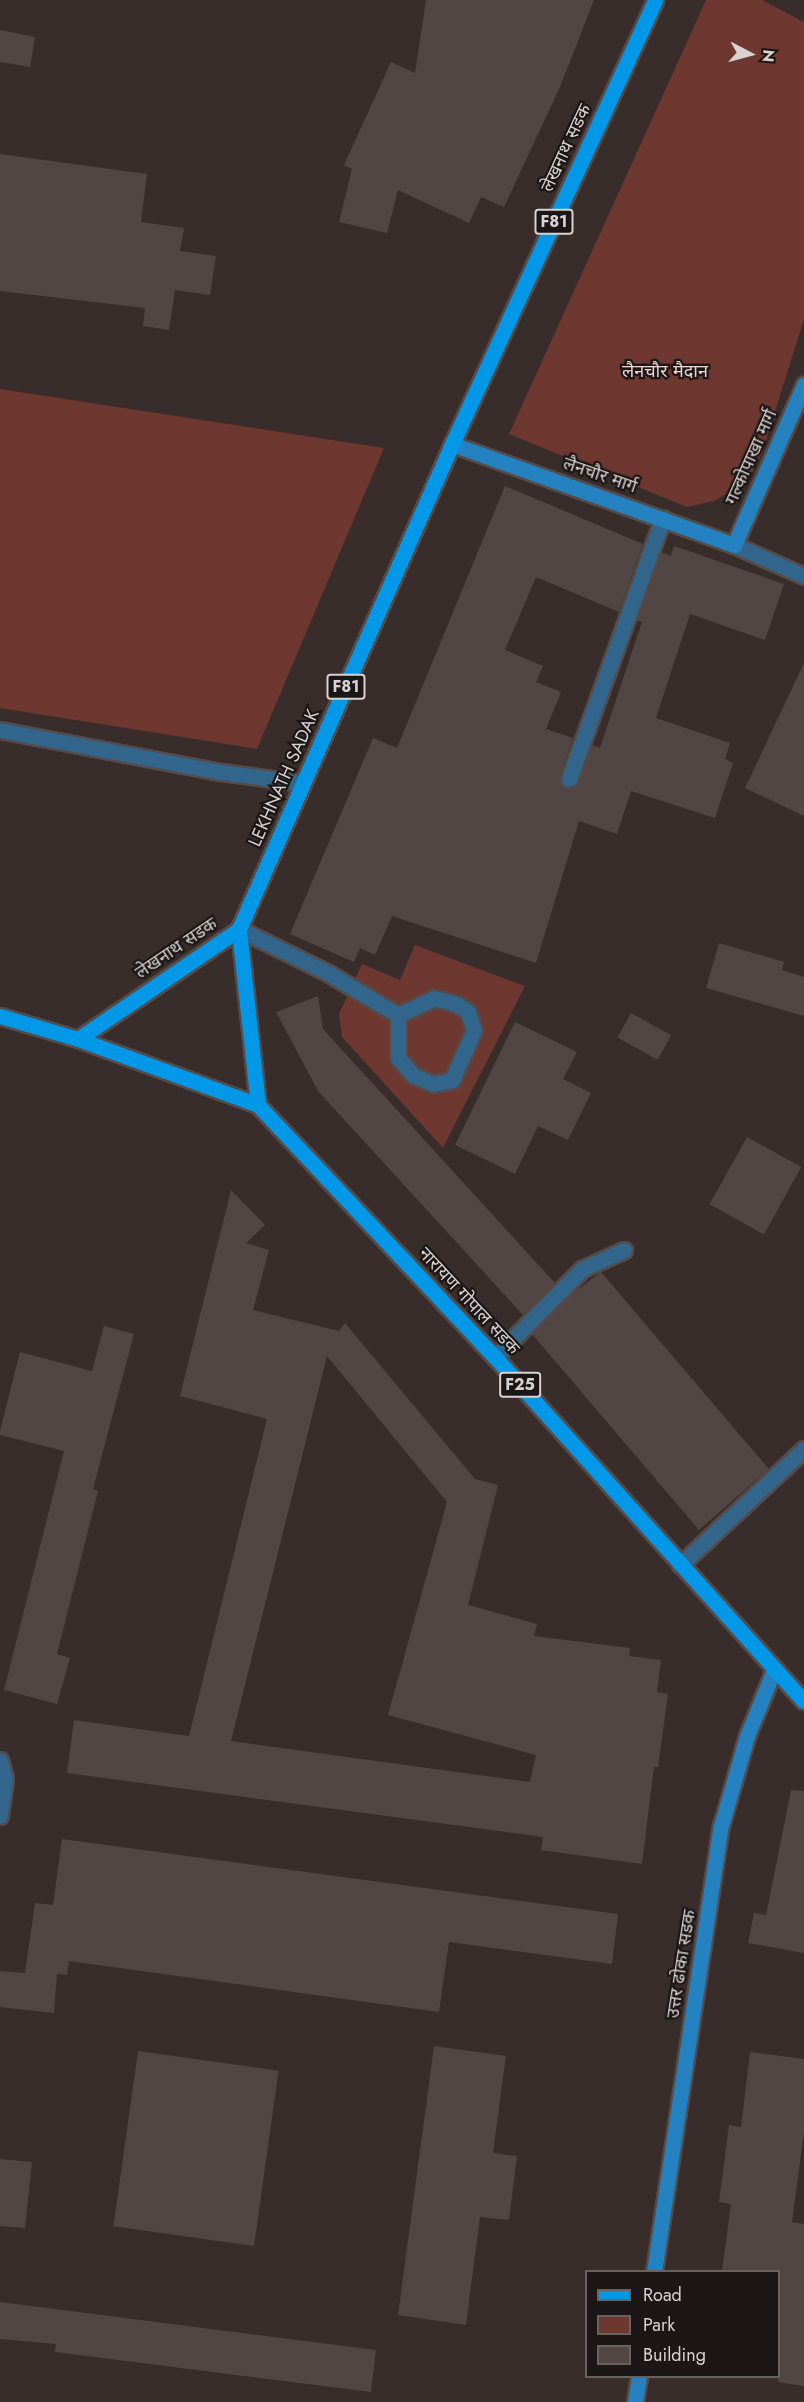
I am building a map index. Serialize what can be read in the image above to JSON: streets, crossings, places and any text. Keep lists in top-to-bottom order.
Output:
{
  "streets": {
    "main road": [
      "लेखनाथ सडक",
      "F81",
      "गल्कोपाखा मार्ग",
      "लैनचौर मार्ग",
      "LEKHNATH SADAK",
      "नारायण गोपाल सडक",
      "F25",
      "उत्तर ढोका सडक"
    ]
  },
  "crossings": [
    ["लेखनाथ सडक", "लैनचौर मार्ग"],
    ["लेखनाथ सडक", "LEKHNATH SADAK"],
    ["लेखनाथ सडक", "नारायण गोपाल सडक"],
    ["गल्कोपाखा मार्ग", "लैनचौर मार्ग"],
    ["लैनचौर मार्ग", "LEKHNATH SADAK"],
    ["नारायण गोपाल सडक", "F25"],
    ["नारायण गोपाल सडक", "उत्तर ढोका सडक"],
    ["F25", "उत्तर ढोका सडक"]
  ],
  "parks": ["लैनचौर मैदान"],
  "legend": ["Road", "Park", "Building"],
  "north": "right"
}
